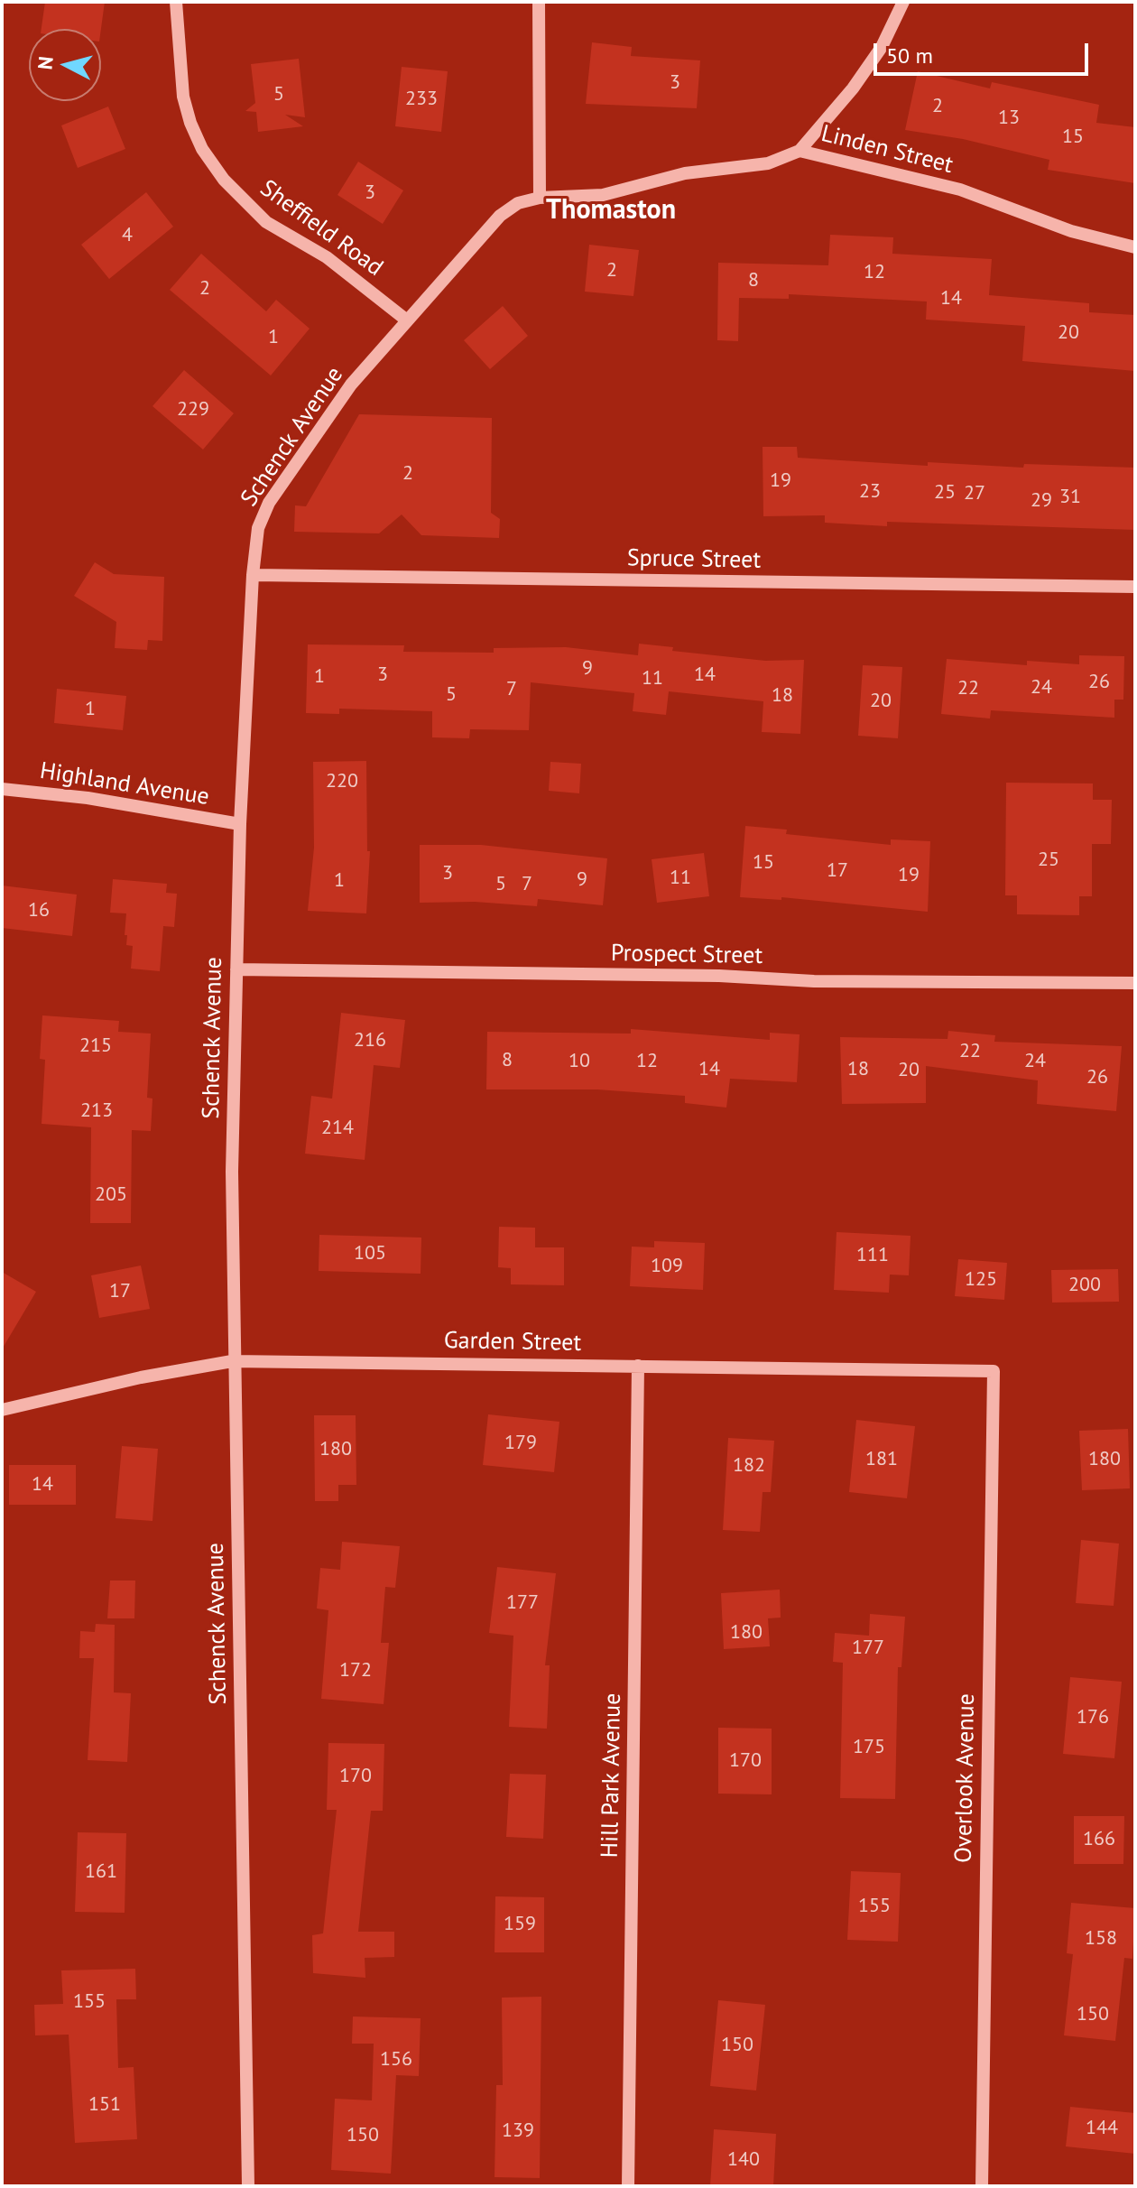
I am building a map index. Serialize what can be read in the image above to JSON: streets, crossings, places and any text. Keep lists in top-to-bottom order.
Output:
{
  "streets": {
    "street": [
      "Linden Street",
      "Sheffield Road",
      "Schenck Avenue",
      "Spruce Street",
      "Highland Avenue",
      "Prospect Street",
      "Garden Street",
      "Hill Park Avenue",
      "Overlook Avenue"
    ]
  },
  "crossings": [
    ["Linden Street", "Schenck Avenue"],
    ["Sheffield Road", "Schenck Avenue"],
    ["Schenck Avenue", "Spruce Street"],
    ["Schenck Avenue", "Highland Avenue"],
    ["Schenck Avenue", "Prospect Street"],
    ["Schenck Avenue", "Garden Street"],
    ["Garden Street", "Hill Park Avenue"],
    ["Garden Street", "Overlook Avenue"]
  ],
  "districts": ["Thomaston"],
  "house_numbers": [
    "3",
    "5",
    "233",
    "2",
    "13",
    "15",
    "3",
    "4",
    "2",
    "12",
    "8",
    "2",
    "14",
    "20",
    "1",
    "229",
    "2",
    "19",
    "23",
    "25",
    "27",
    "31",
    "29",
    "9",
    "3",
    "14",
    "1",
    "11",
    "26",
    "24",
    "22",
    "7",
    "5",
    "18",
    "20",
    "1",
    "220",
    "25",
    "15",
    "17",
    "3",
    "19",
    "11",
    "9",
    "1",
    "5",
    "7",
    "16",
    "216",
    "215",
    "22",
    "8",
    "10",
    "12",
    "24",
    "14",
    "18",
    "20",
    "26",
    "213",
    "214",
    "205",
    "105",
    "111",
    "109",
    "125",
    "200",
    "17",
    "179",
    "180",
    "181",
    "180",
    "182",
    "14",
    "177",
    "180",
    "177",
    "172",
    "176",
    "175",
    "170",
    "170",
    "166",
    "161",
    "155",
    "159",
    "158",
    "155",
    "150",
    "150",
    "156",
    "151",
    "144",
    "139",
    "150",
    "140"
  ],
  "scale_bar": "50 m",
  "north": "left"
}
